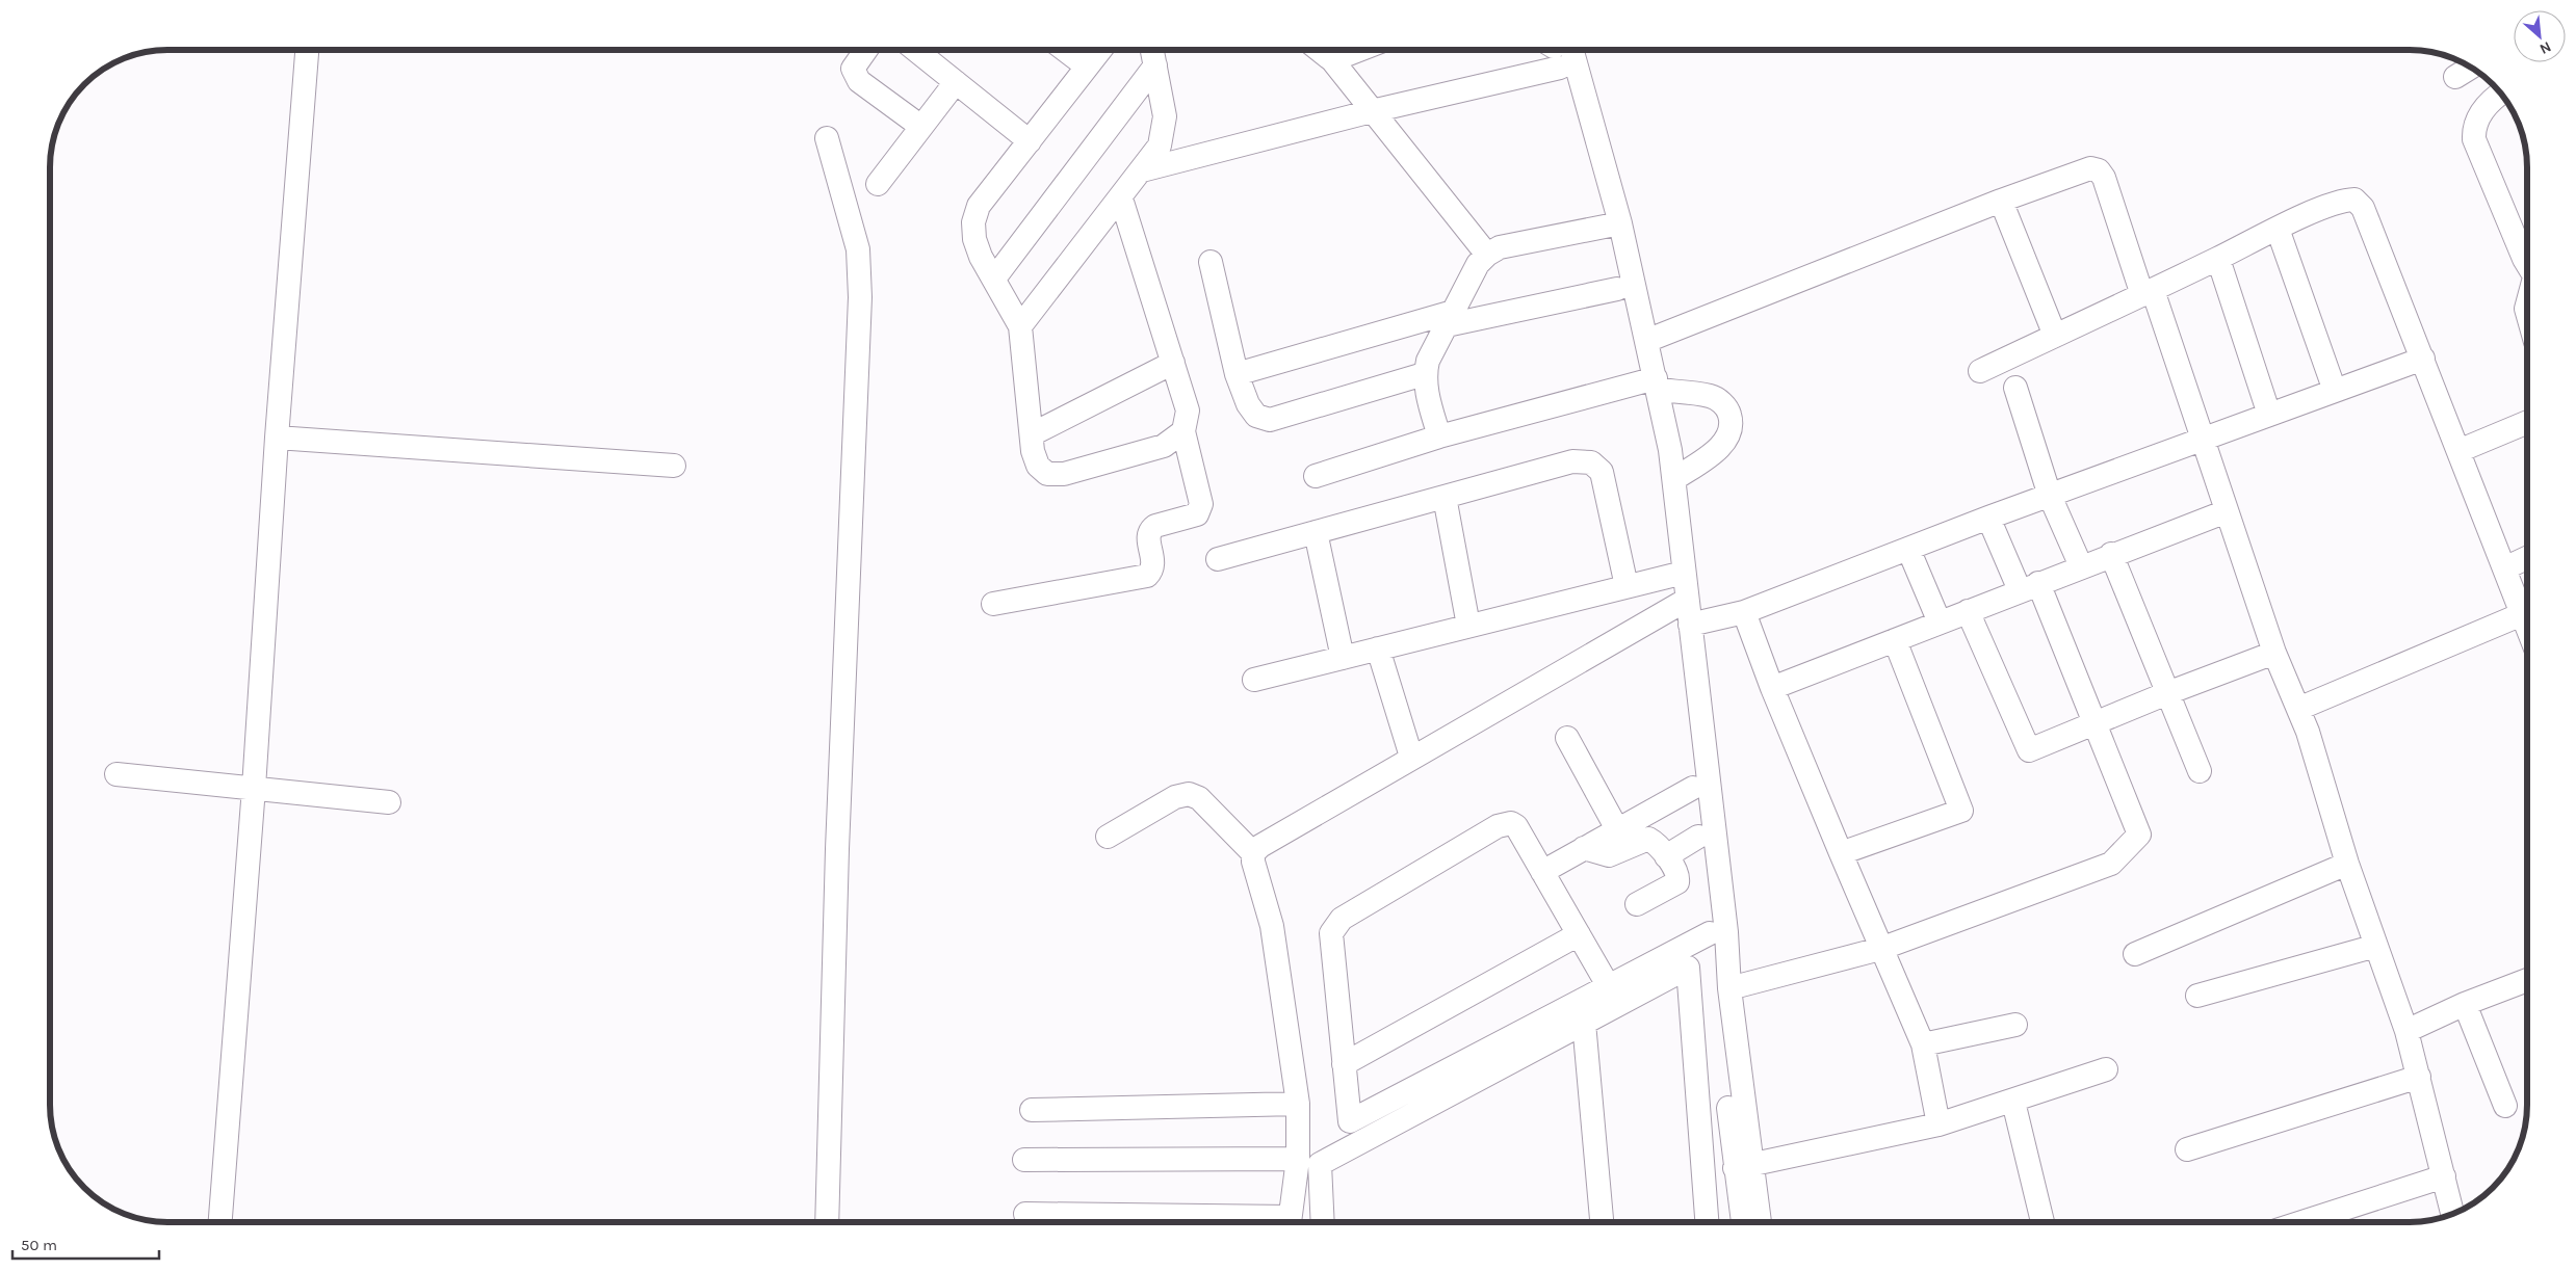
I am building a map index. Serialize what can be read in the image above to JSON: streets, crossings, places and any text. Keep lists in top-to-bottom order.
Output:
{
  "scale_bar": "50 m",
  "north": "bottom right"
}
